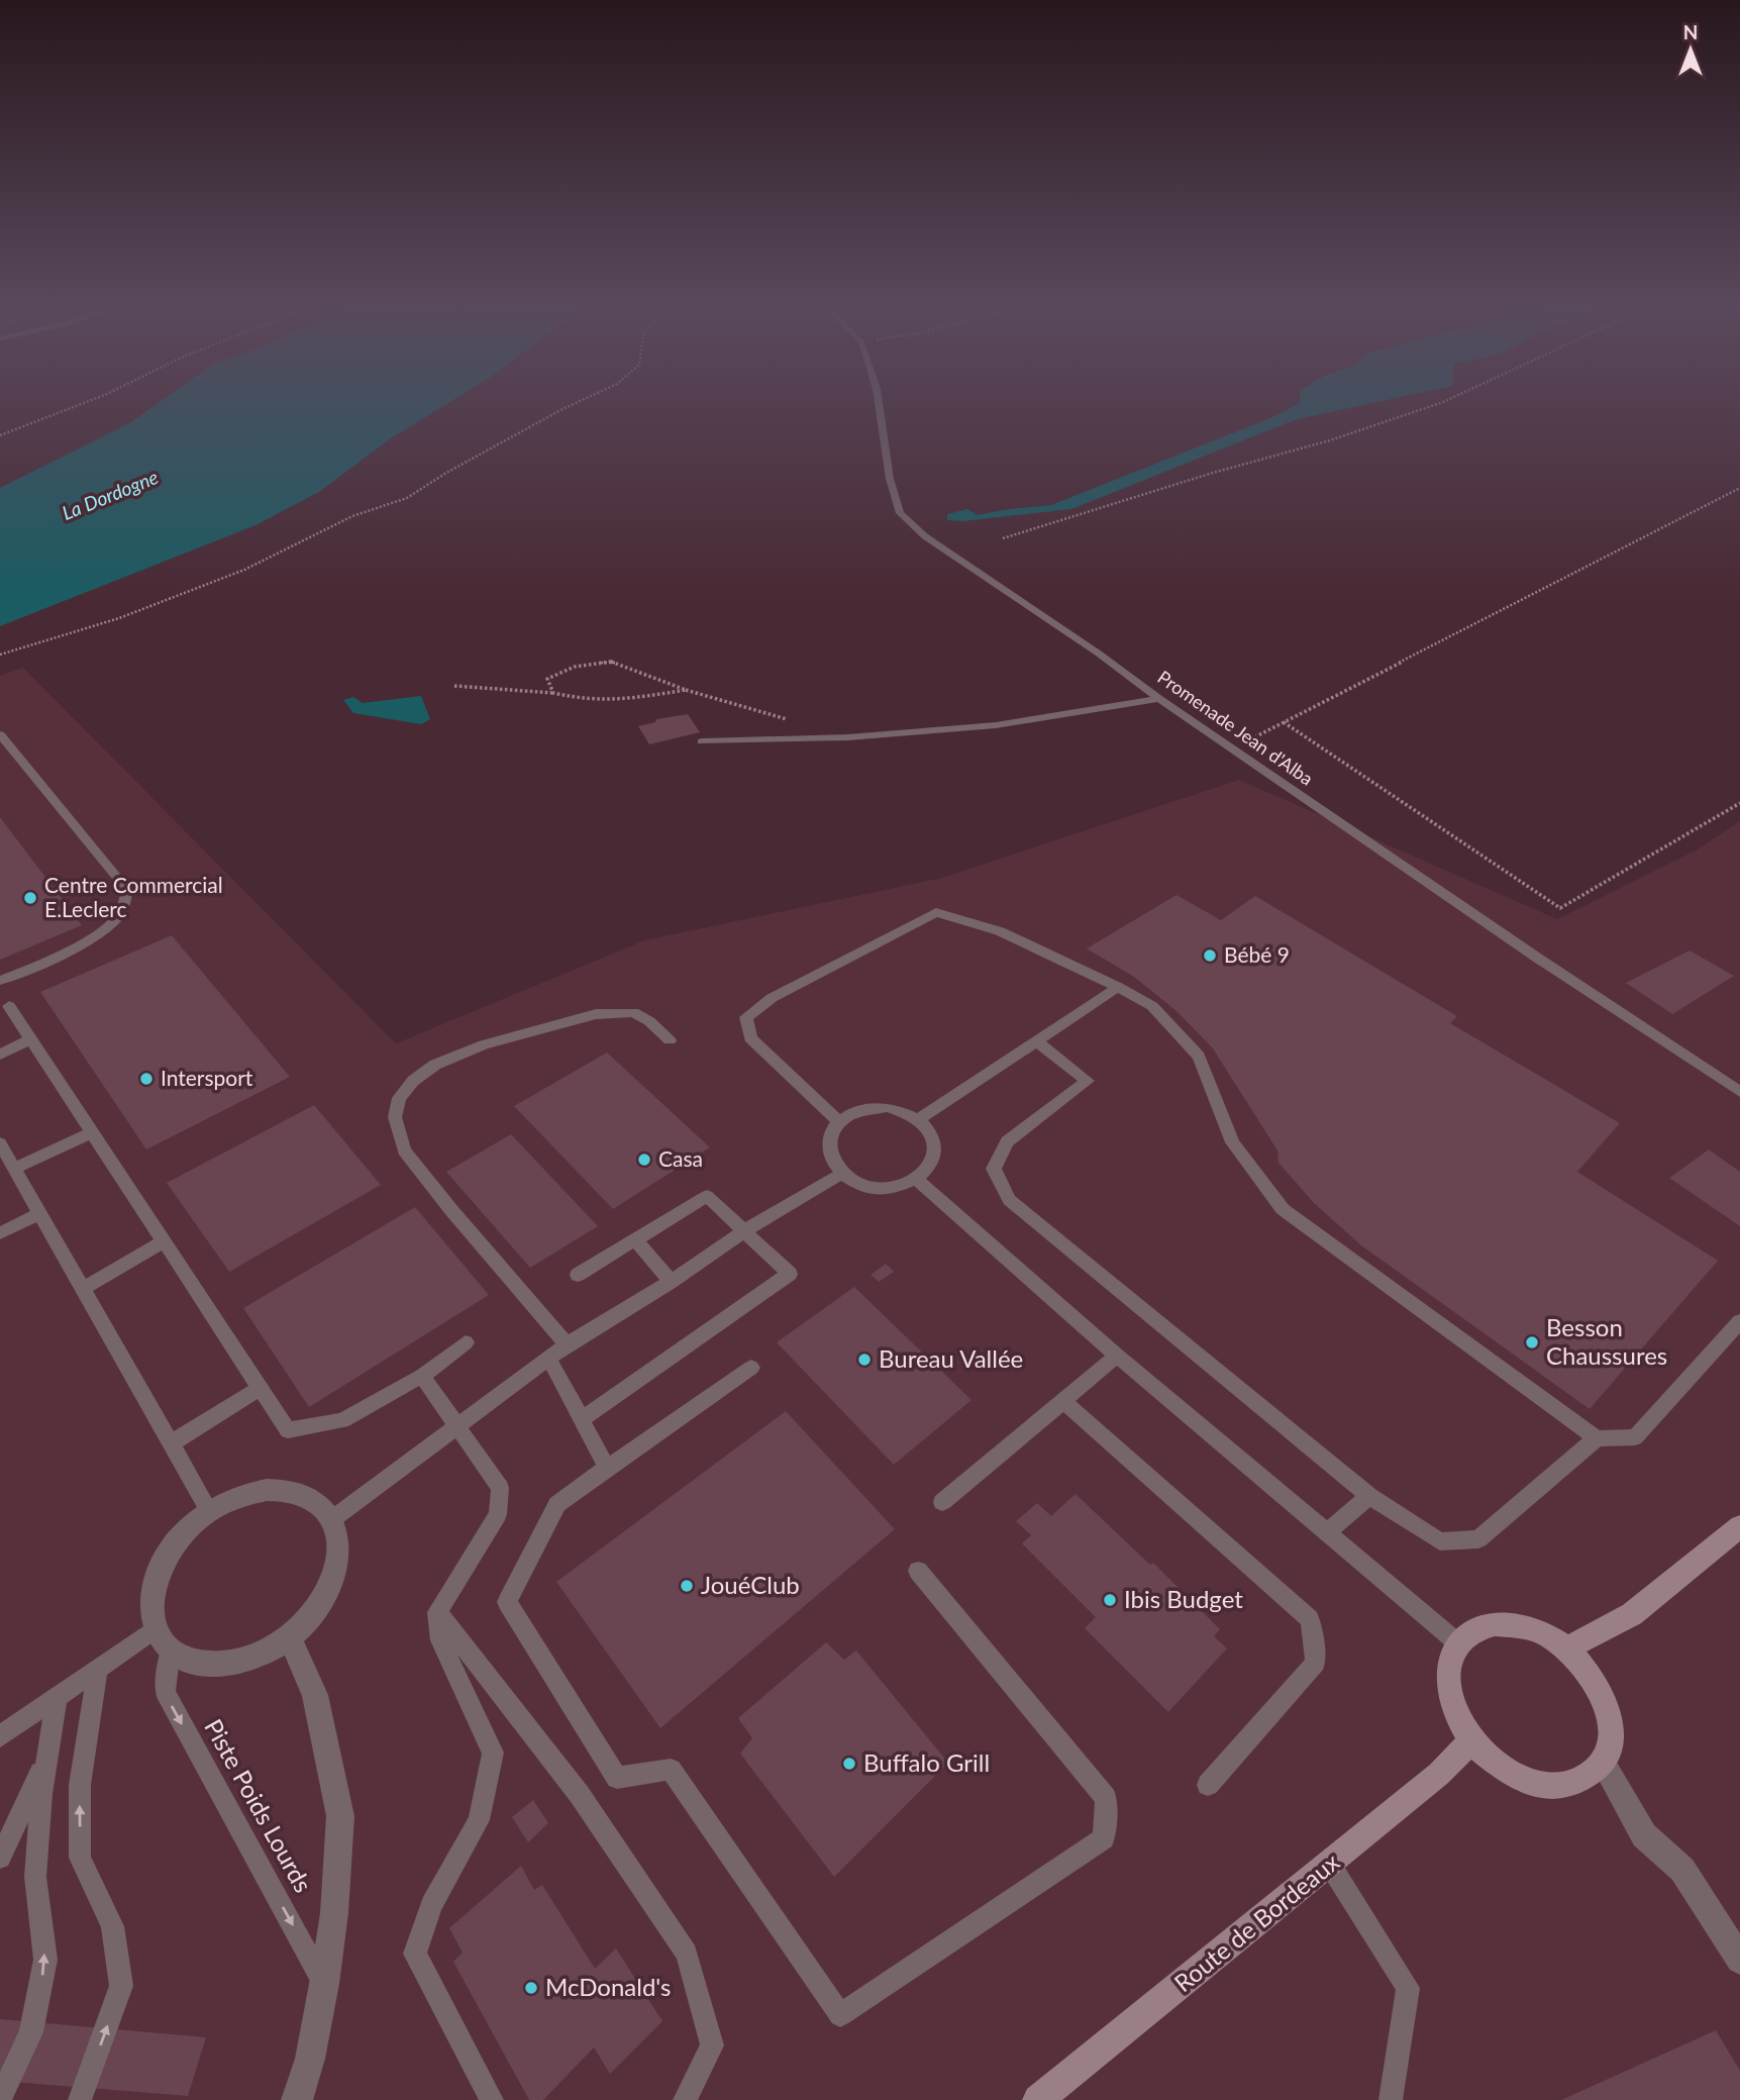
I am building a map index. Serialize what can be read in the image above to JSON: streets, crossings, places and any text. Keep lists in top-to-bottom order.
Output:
{
  "streets": {
    "main road": ["Route de Bordeaux"],
    "lane": ["Promenade Jean d'Alba", "Piste Poids Lourds"]
  },
  "one_way": ["Piste Poids Lourds"],
  "water": ["La Dordogne"],
  "places": [
    "Centre Commercial E.Leclerc",
    "Bébé 9",
    "Intersport",
    "Casa",
    "Besson Chaussures",
    "Bureau Vallée",
    "JouéClub",
    "Ibis Budget",
    "Buffalo Grill",
    "McDonald's"
  ],
  "north": "top"
}
